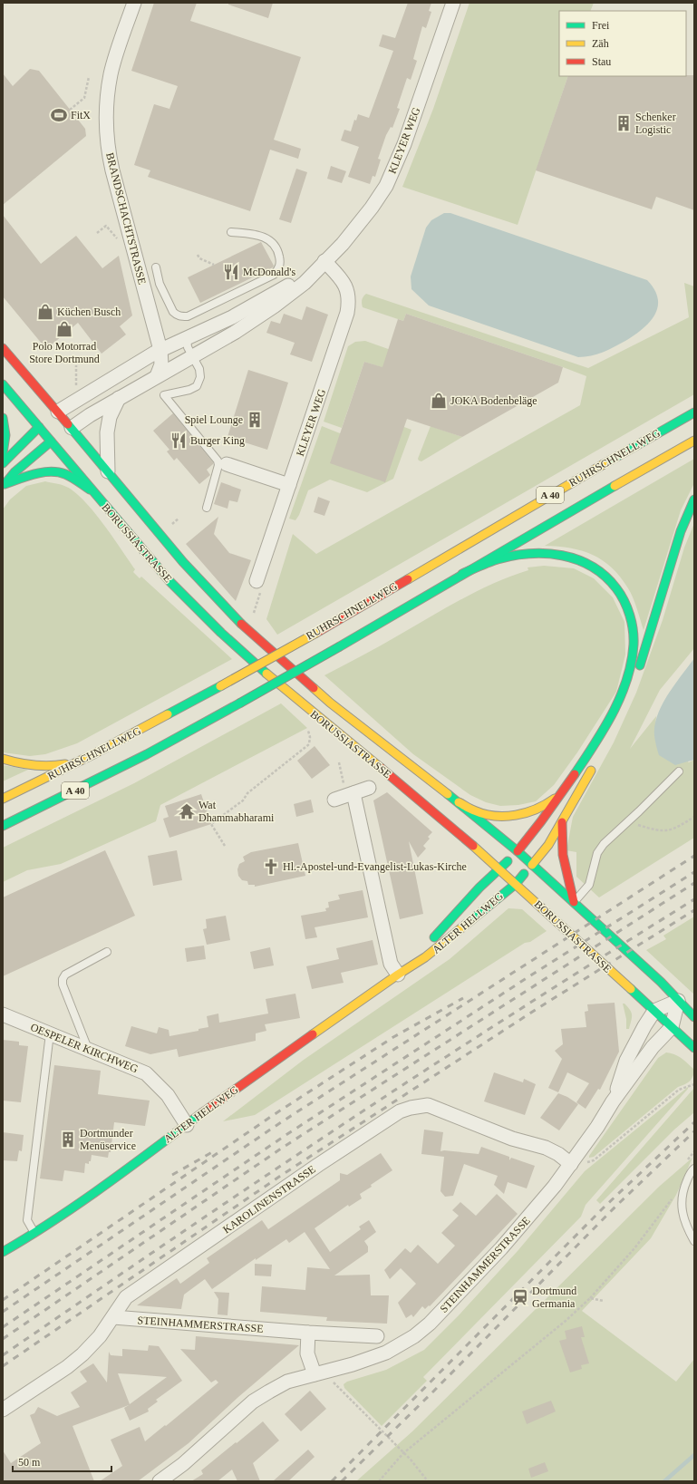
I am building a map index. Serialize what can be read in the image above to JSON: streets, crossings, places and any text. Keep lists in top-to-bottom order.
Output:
{
  "streets": {
    "main road": [
      "RUHRSCHNELLWEG",
      "A 40",
      "BORUSSIASTRASSE",
      "ALTER HELLWEG"
    ],
    "street": [
      "KLEYER WEG",
      "BRANDSCHACHTSTRASSE",
      "OESPELER KIRCHWEG",
      "KAROLINENSTRASSE",
      "STEINHAMMERSTRASSE"
    ]
  },
  "crossings": [
    ["KLEYER WEG", "BRANDSCHACHTSTRASSE"],
    ["KLEYER WEG", "BORUSSIASTRASSE"],
    ["BORUSSIASTRASSE", "ALTER HELLWEG"],
    ["BORUSSIASTRASSE", "STEINHAMMERSTRASSE"],
    ["ALTER HELLWEG", "OESPELER KIRCHWEG"],
    ["KAROLINENSTRASSE", "STEINHAMMERSTRASSE"]
  ],
  "places": {
    "sports": ["FitX"],
    "building": ["Schenker Logistic", "Spiel Lounge", "Dortmunder Menüservice"],
    "restaurant": ["McDonald's", "Burger King"],
    "shop": ["Küchen Busch", "Polo Motorrad Store Dortmund", "JOKA Bodenbeläge"],
    "temple": ["Wat Dhammabharami"],
    "church": ["Hl.-Apostel-und-Evangelist-Lukas-Kirche"],
    "station": ["Dortmund Germania"]
  },
  "legend": ["Frei", "Zäh", "Stau"],
  "scale_bar": "50 m"
}
